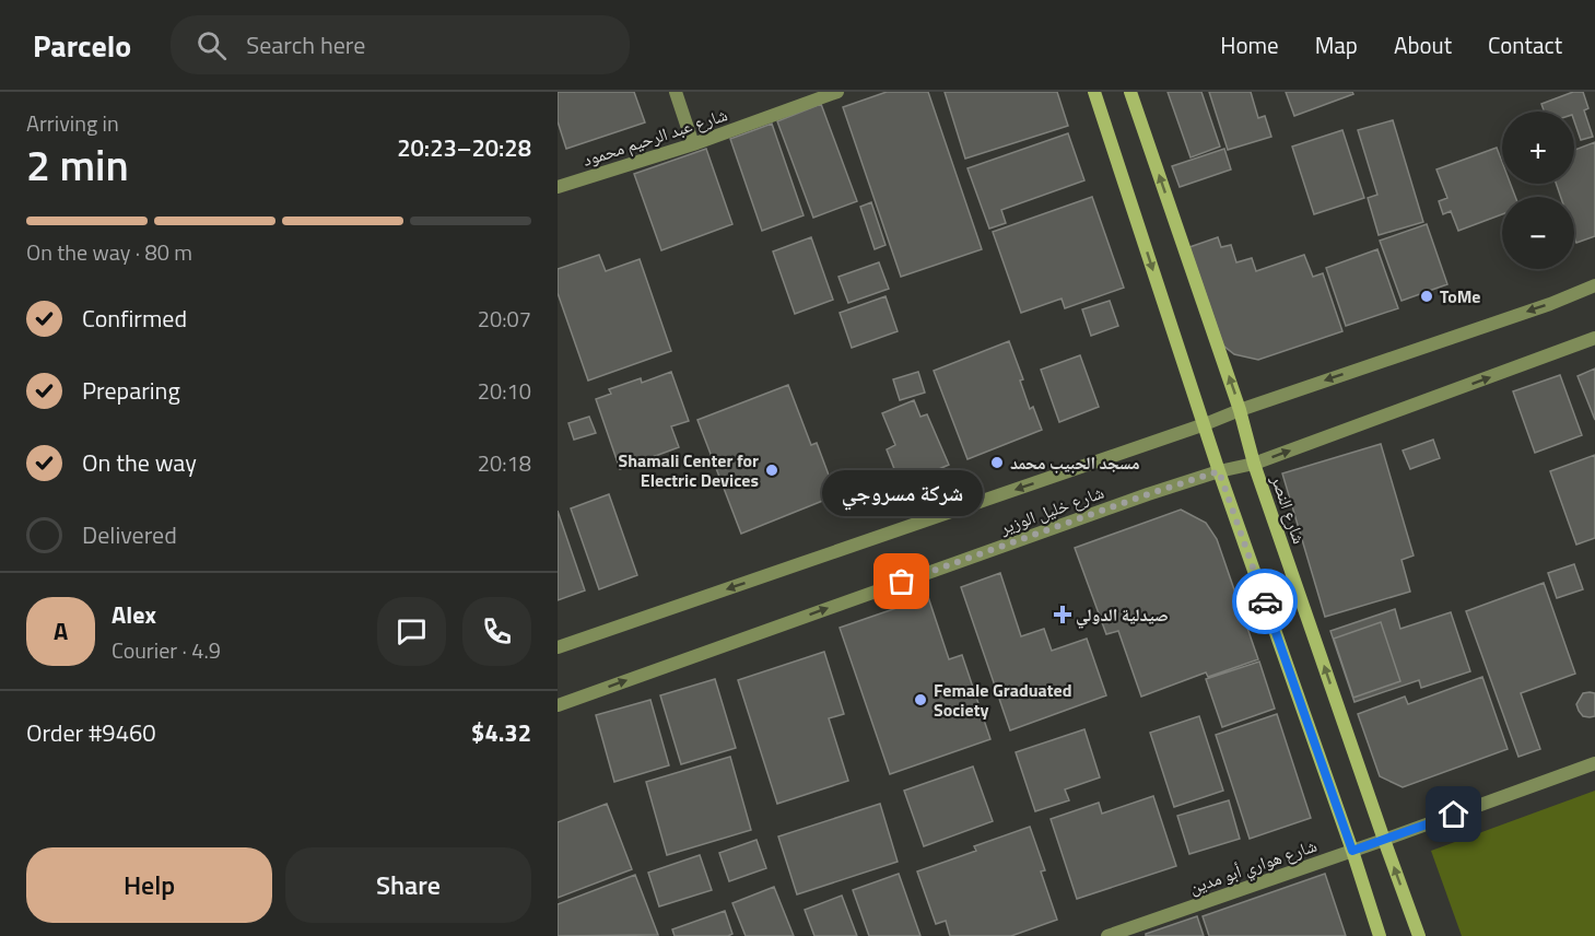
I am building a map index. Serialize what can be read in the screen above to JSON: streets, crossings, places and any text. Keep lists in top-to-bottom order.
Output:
{
  "streets": {
    "main road": ["شارع النصر"],
    "street": ["شارع عبد الرحيم محمود", "شارع خليل الوزير", "شارع هواري أبو مدين"]
  },
  "crossings": [
    ["شارع خليل الوزير", "شارع النصر"],
    ["شارع النصر", "شارع هواري أبو مدين"]
  ],
  "places": {
    "other": [
      "ToMe",
      "مسجد الحبيب محمد",
      "Shamali Center for Electric Devices",
      "شركة مسروجي",
      "Female Graduated Society"
    ],
    "health": ["صيدلية الدولي"]
  },
  "page": {
    "header": "Parcelo",
    "search": "Search here",
    "nav": [
      "Home",
      "Map",
      "About",
      "Contact"
    ],
    "heading": ["2 min", "Arriving in", "20:23–20:28"],
    "panel": [
      "Alex",
      "Courier · 4.9",
      "Order #9460",
      "$4.32"
    ],
    "map_buttons": ["+", "−"],
    "bar": "On the way · 80 m",
    "list": [
      ["Confirmed", "20:07"],
      ["Preparing", "20:10"],
      ["On the way", "20:18"],
      "Delivered"
    ],
    "bubble": "شركة مسروجي",
    "round": "A",
    "buttons": ["Help", "Share"]
  }
}
